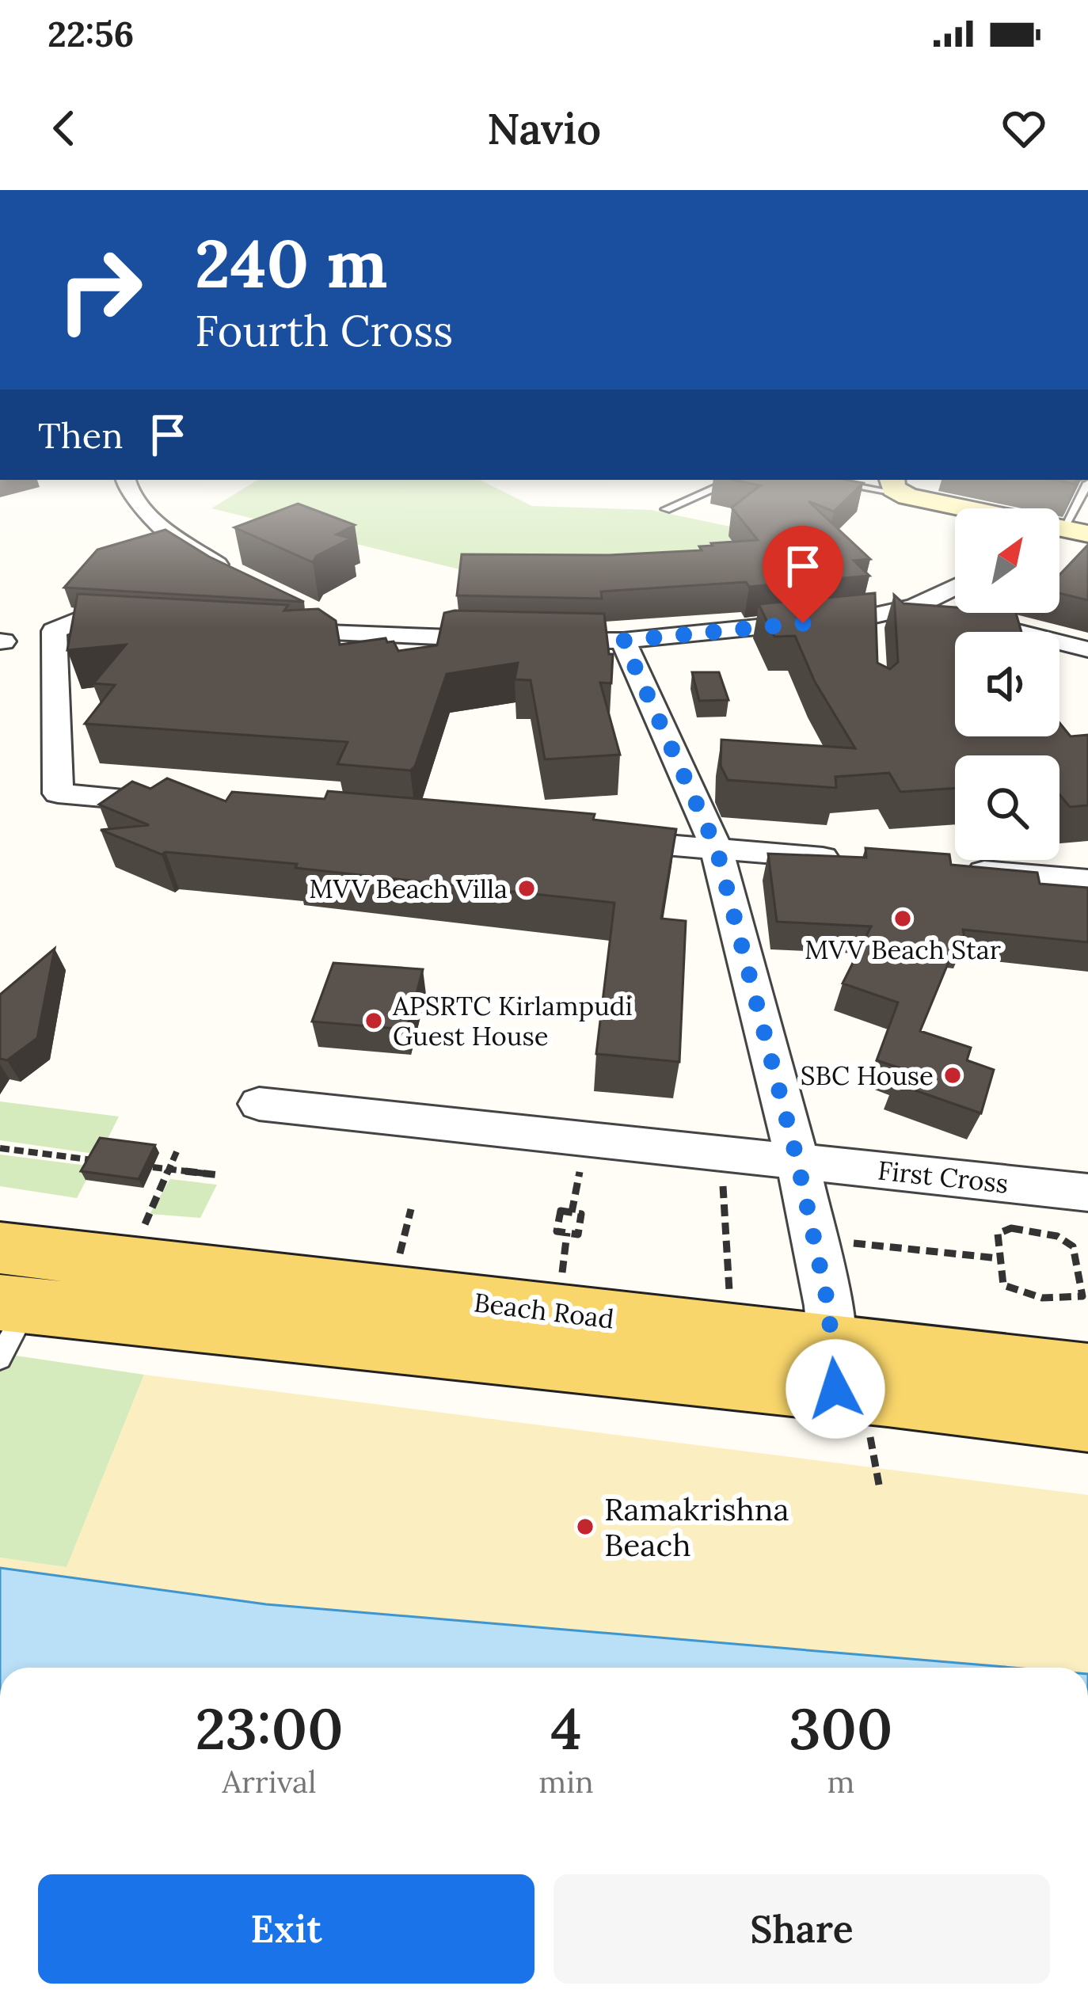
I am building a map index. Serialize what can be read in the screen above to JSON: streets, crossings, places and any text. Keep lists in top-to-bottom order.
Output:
{
  "streets": {
    "main road": ["Beach Road"],
    "street": ["First Cross"]
  },
  "places": [
    "MVV Beach Villa",
    "MVV Beach Star",
    "APSRTC Kirlampudi Guest House",
    "SBC House",
    "Ramakrishna Beach"
  ],
  "north": "top right",
  "page": {
    "status": "22:56",
    "header": "Navio",
    "turn": ["240 m", "Fourth Cross"],
    "then": "Then",
    "eta": [
      "23:00",
      "Arrival",
      "4",
      "min",
      "300",
      "m"
    ],
    "buttons": ["Exit", "Share"]
  }
}
